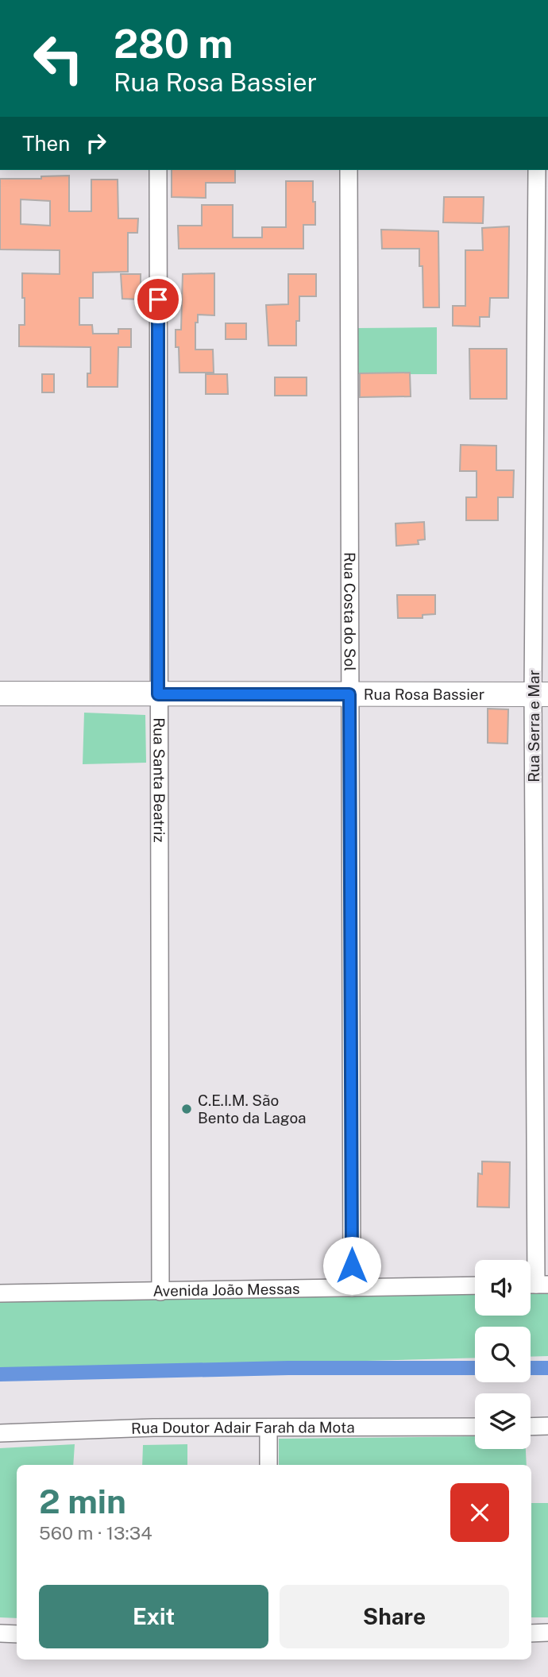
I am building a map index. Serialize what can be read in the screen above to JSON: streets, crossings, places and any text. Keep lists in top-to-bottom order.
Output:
{
  "streets": {
    "street": [
      "Rua Costa do Sol",
      "Rua Rosa Bassier",
      "Rua Serra e Mar",
      "Rua Santa Beatriz",
      "Avenida João Messas",
      "Rua Doutor Adair Farah da Mota"
    ]
  },
  "crossings": [
    ["Rua Costa do Sol", "Rua Rosa Bassier"],
    ["Rua Costa do Sol", "Avenida João Messas"],
    ["Rua Rosa Bassier", "Rua Serra e Mar"],
    ["Rua Rosa Bassier", "Rua Santa Beatriz"],
    ["Rua Santa Beatriz", "Avenida João Messas"]
  ],
  "places": ["C.E.I.M. São Bento da Lagoa"],
  "page": {
    "turn": ["280 m", "Rua Rosa Bassier"],
    "then": "Then",
    "heading": ["2 min", "560 m · 13:34"],
    "buttons": ["Exit", "Share"]
  }
}
